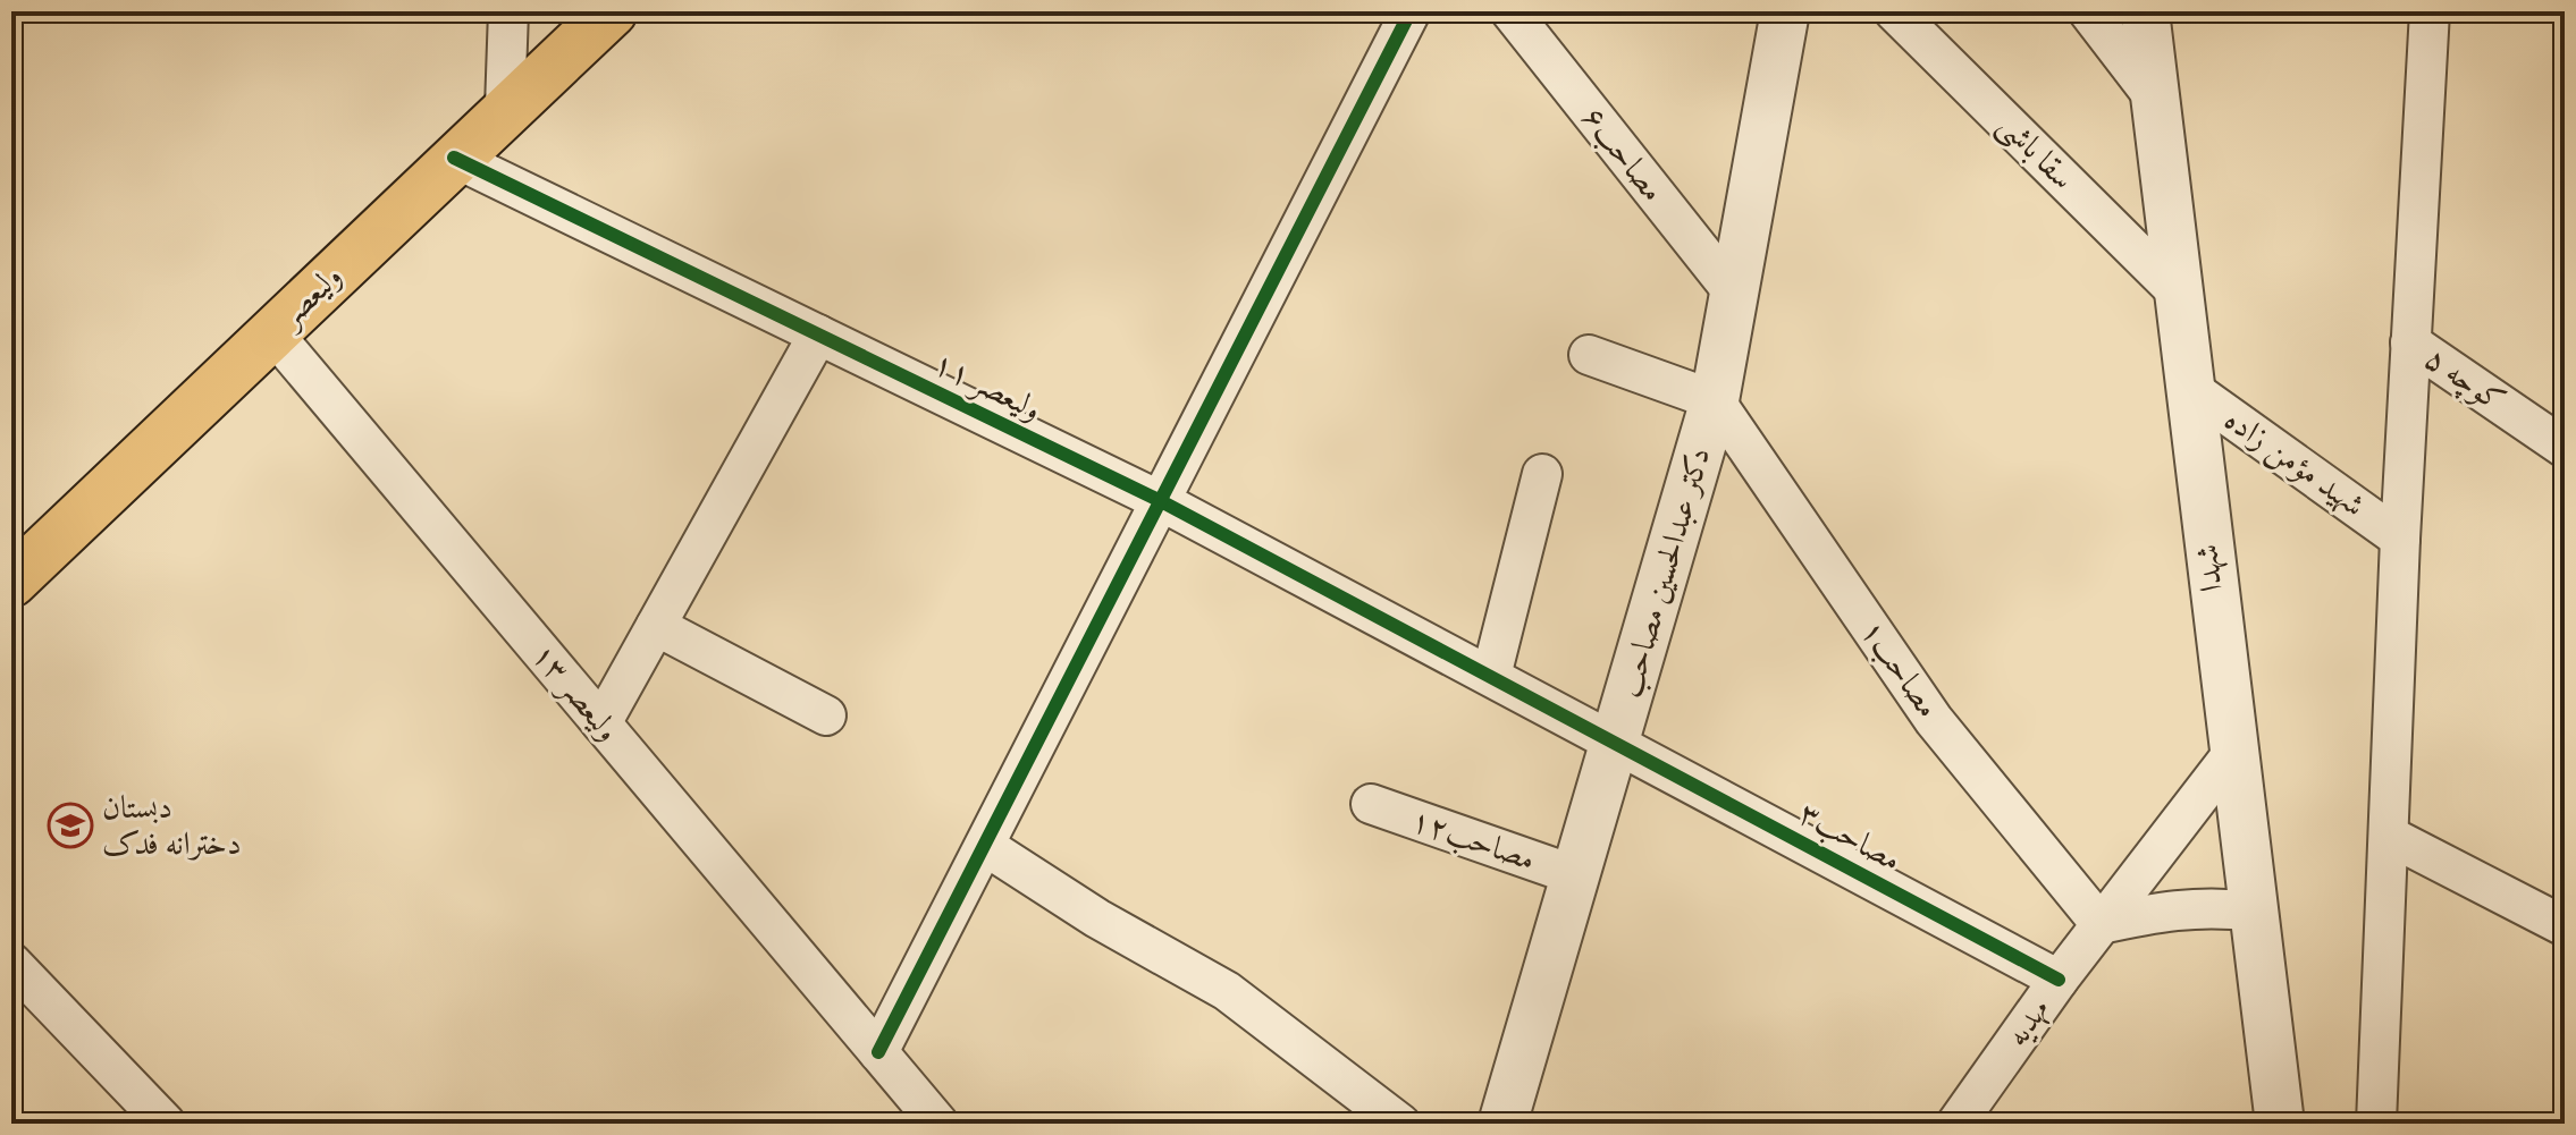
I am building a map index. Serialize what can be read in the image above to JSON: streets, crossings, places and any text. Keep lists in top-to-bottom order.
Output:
{
  "streets": {
    "main road": ["ولیعصر"],
    "street": [
      "سقا باشی",
      "مصاحب۶",
      "کوچه ۵",
      "ولیعصر ۱۱",
      "شهید مؤمن زاده",
      "شهدا",
      "دکتر عبدالحسین مصاحب",
      "مصاحب۱",
      "ولیعصر ۱۳",
      "مصاحب۳",
      "مصاحب۱۲",
      "مهدیه"
    ]
  },
  "crossings": [
    ["سقا باشی", "شهدا"],
    ["مصاحب۶", "دکتر عبدالحسین مصاحب"],
    ["ولیعصر", "ولیعصر ۱۱"],
    ["ولیعصر", "ولیعصر ۱۳"],
    ["ولیعصر ۱۱", "مصاحب۳"],
    ["شهید مؤمن زاده", "شهدا"],
    ["شهدا", "مهدیه"],
    ["دکتر عبدالحسین مصاحب", "مصاحب۱"],
    ["دکتر عبدالحسین مصاحب", "مصاحب۳"],
    ["دکتر عبدالحسین مصاحب", "مصاحب۱۲"],
    ["مصاحب۱", "مهدیه"],
    ["مصاحب۳", "مهدیه"]
  ],
  "places": {
    "school or university": ["دبستان دخترانه فدک"]
  }
}
